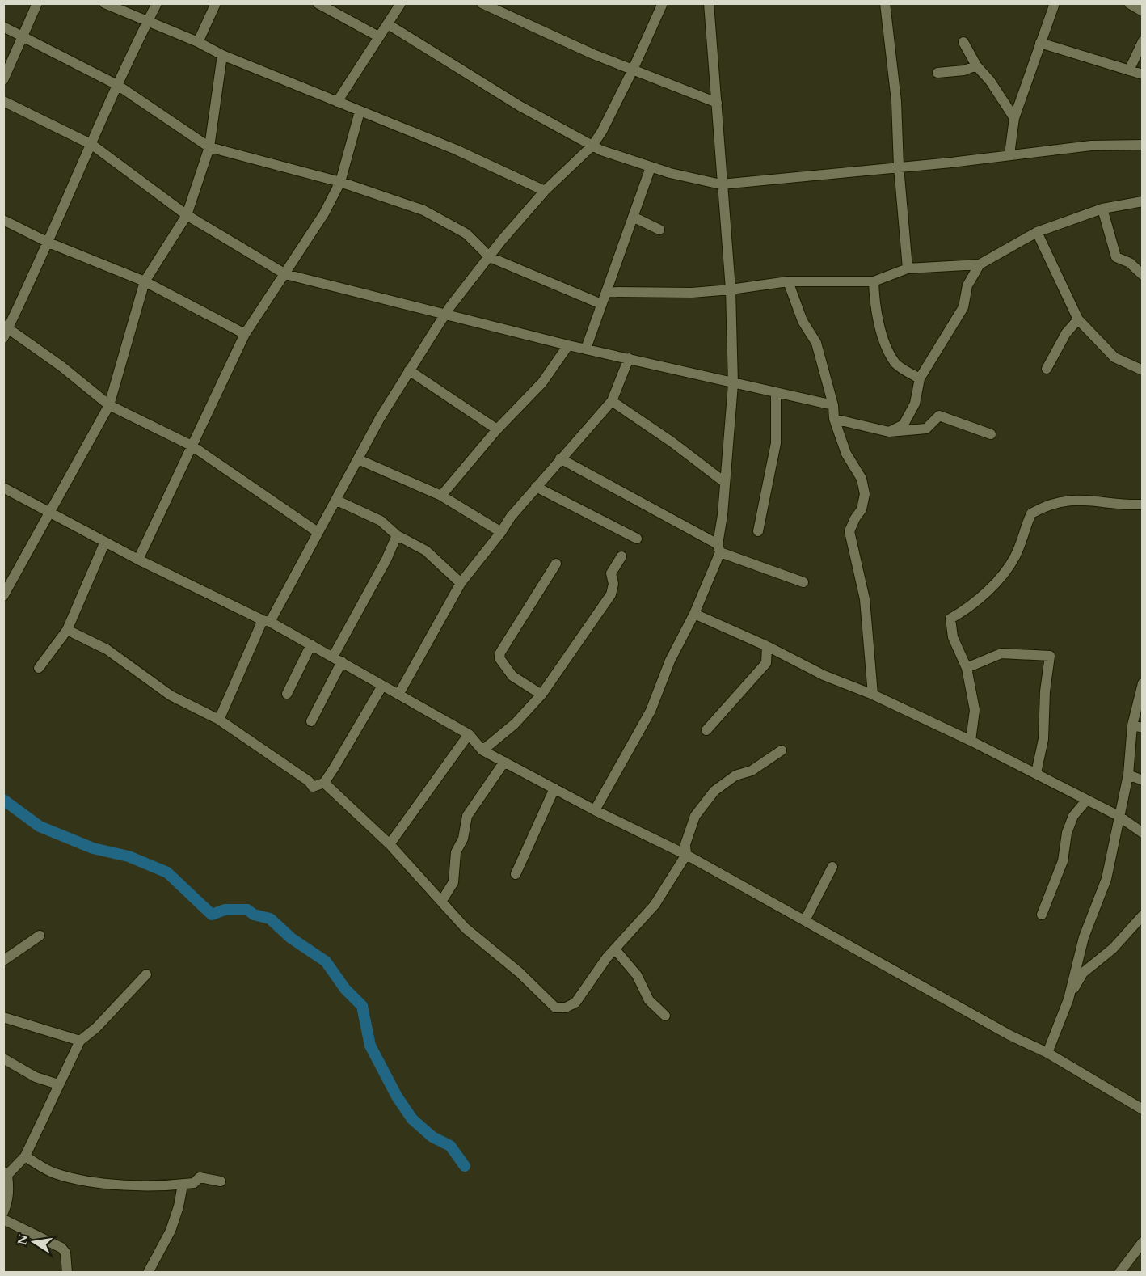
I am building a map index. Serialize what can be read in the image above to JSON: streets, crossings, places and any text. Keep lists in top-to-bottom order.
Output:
{
  "north": "left"
}
